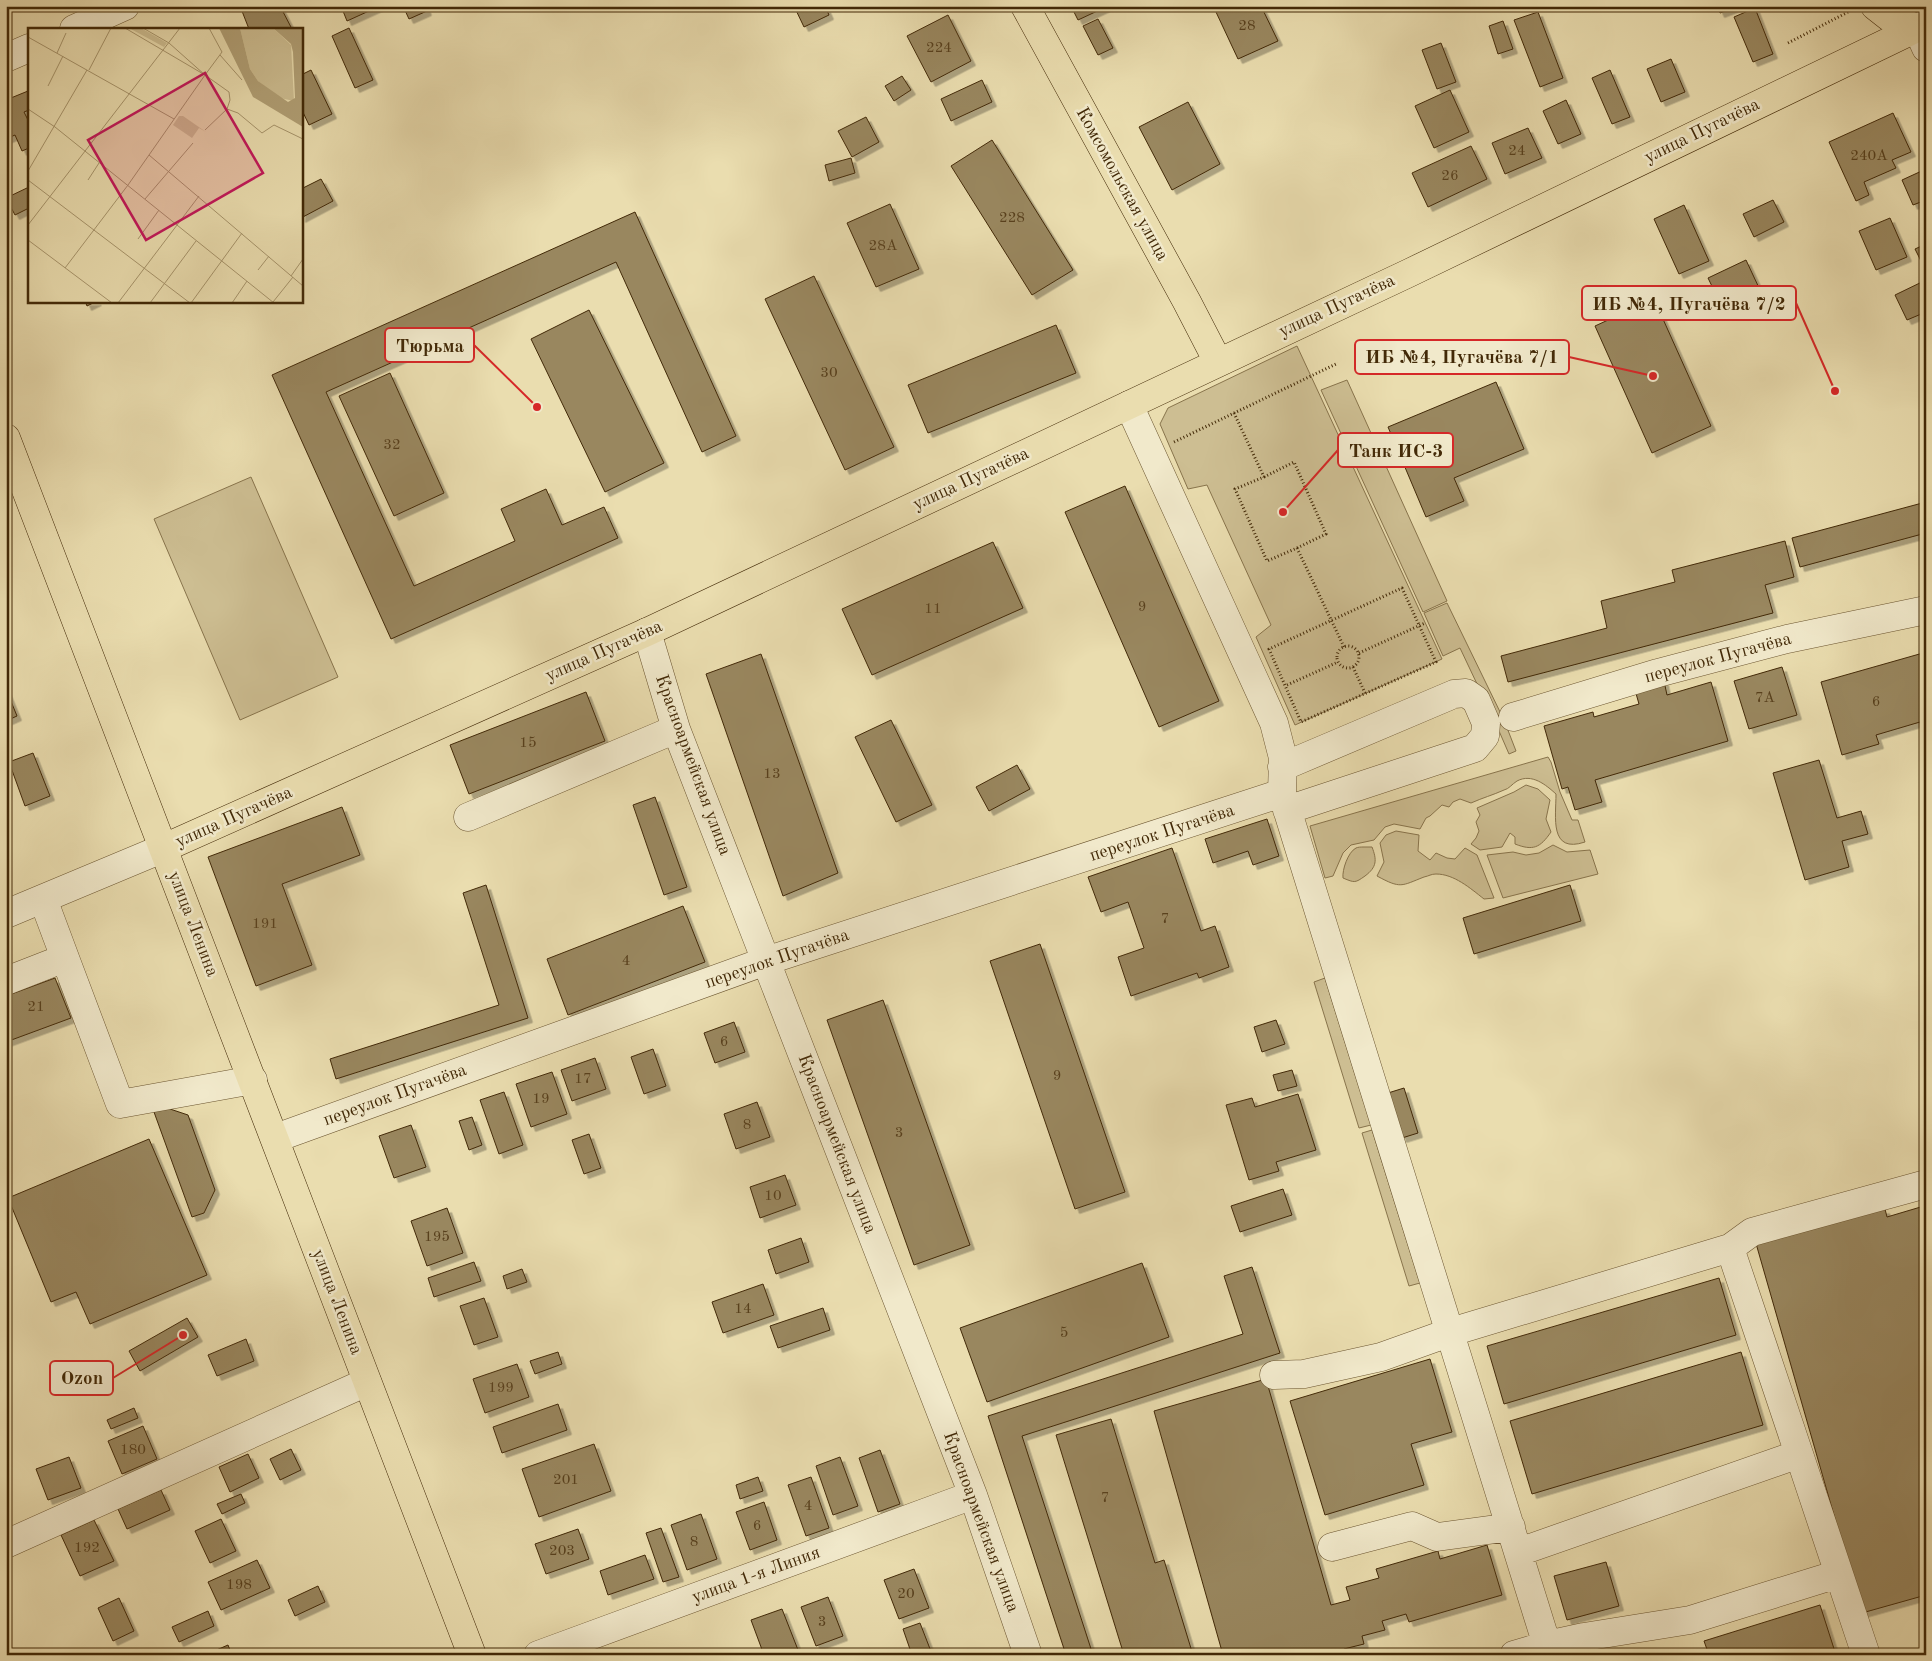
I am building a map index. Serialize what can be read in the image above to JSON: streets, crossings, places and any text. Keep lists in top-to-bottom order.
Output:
{
  "streets": {
    "main road": ["улица Пугачёва", "Комсомольская улица", "улица Ленина"],
    "street": ["переулок Пугачёва", "Красноармейская улица", "улица 1-я Линия"]
  },
  "crossings": [
    ["улица Пугачёва", "Комсомольская улица"],
    ["улица Пугачёва", "Красноармейская улица"],
    ["улица Пугачёва", "улица Ленина"],
    ["переулок Пугачёва", "Красноармейская улица"],
    ["переулок Пугачёва", "улица Ленина"],
    ["Красноармейская улица", "улица 1-я Линия"]
  ],
  "places": [
    "ИБ №4, Пугачёва 7/1",
    "ИБ №4, Пугачёва 7/2",
    "Тюрьма",
    "Танк ИС-3",
    "Ozon"
  ],
  "house_numbers": [
    "28",
    "224",
    "24",
    "240А",
    "26",
    "228",
    "28А",
    "30",
    "32",
    "9",
    "11",
    "7А",
    "6",
    "15",
    "13",
    "7",
    "191",
    "4",
    "21",
    "6",
    "9",
    "17",
    "19",
    "8",
    "3",
    "10",
    "195",
    "14",
    "5",
    "199",
    "180",
    "201",
    "7",
    "4",
    "6",
    "8",
    "192",
    "203",
    "198",
    "20",
    "3"
  ]
}
